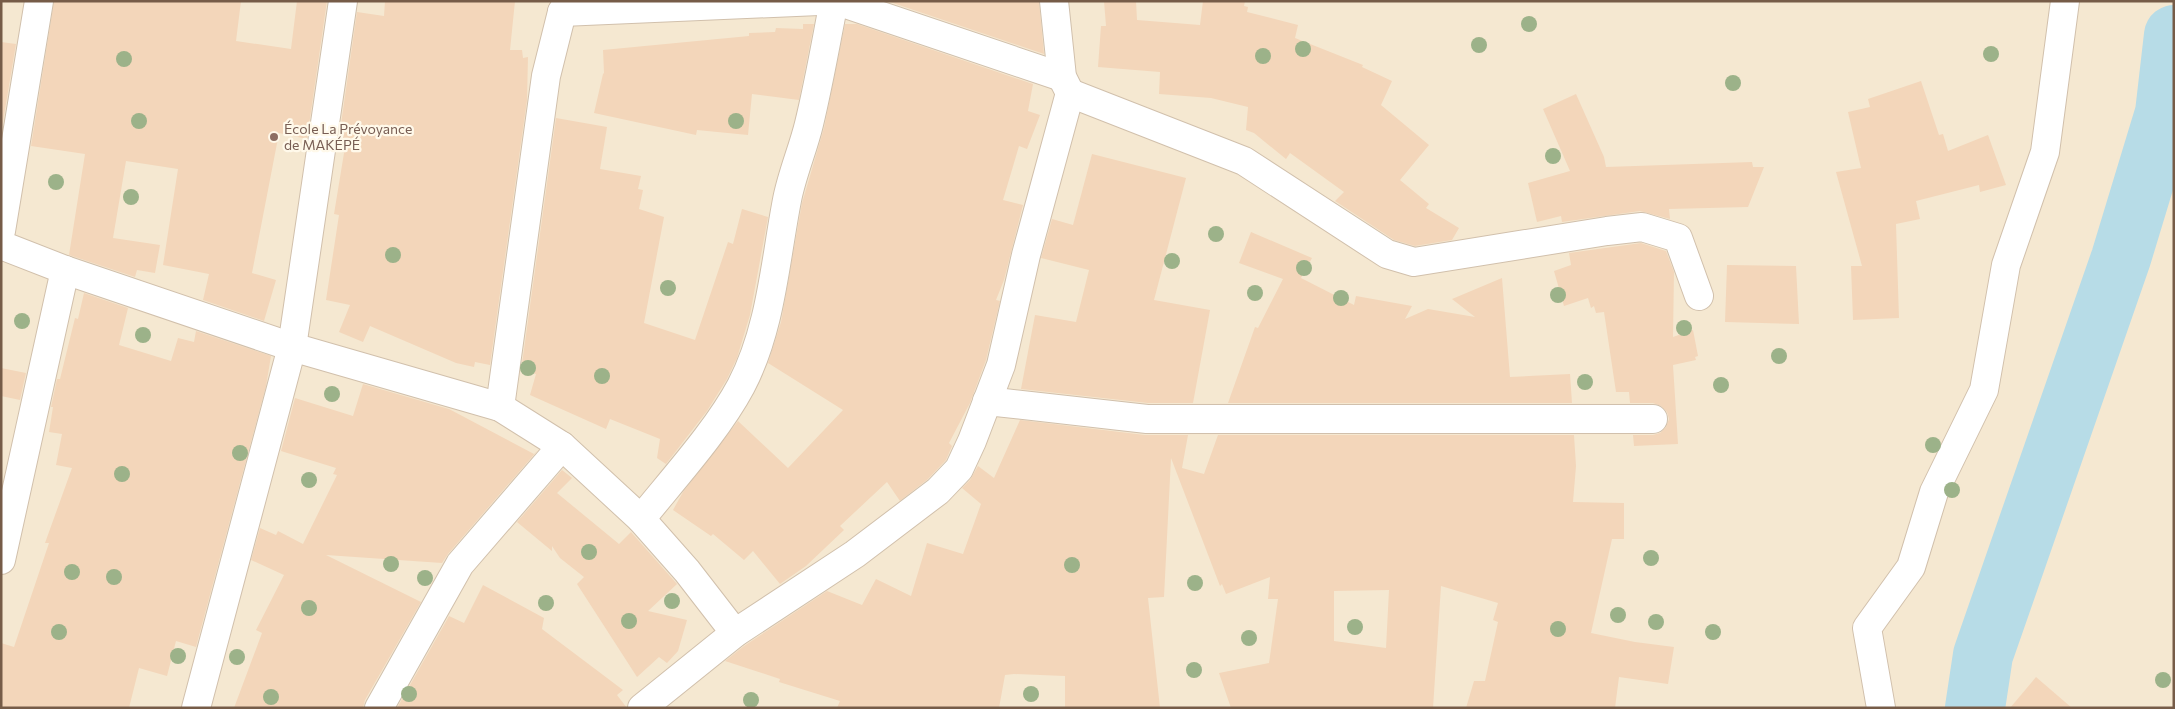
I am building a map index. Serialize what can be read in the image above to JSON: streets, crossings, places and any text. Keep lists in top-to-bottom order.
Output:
{
  "places": ["École La Prévoyance de MAKÉPÉ"]
}
